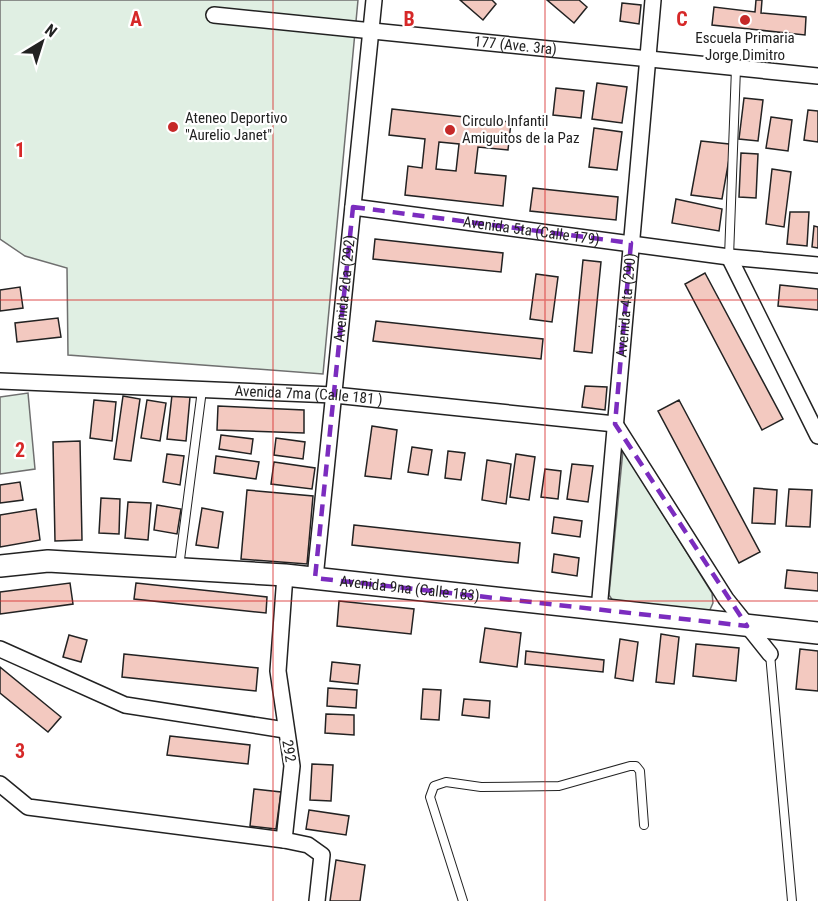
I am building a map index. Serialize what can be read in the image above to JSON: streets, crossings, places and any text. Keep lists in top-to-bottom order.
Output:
{
  "streets": {
    "street": [
      "177 (Ave. 3ra)",
      "Avenida 5ta (Calle 179)",
      "Avenida 2da (292)",
      "Avenida 4ta (290)",
      "Avenida 7ma (Calle 181 )",
      "Avenida 9na (Calle 183)",
      "292"
    ]
  },
  "crossings": [
    ["177 (Ave. 3ra)", "Avenida 2da (292)"],
    ["177 (Ave. 3ra)", "Avenida 4ta (290)"],
    ["Avenida 5ta (Calle 179)", "Avenida 2da (292)"],
    ["Avenida 5ta (Calle 179)", "Avenida 4ta (290)"],
    ["Avenida 2da (292)", "Avenida 7ma (Calle 181 )"],
    ["Avenida 2da (292)", "Avenida 9na (Calle 183)"],
    ["Avenida 4ta (290)", "Avenida 7ma (Calle 181 )"],
    ["Avenida 4ta (290)", "Avenida 9na (Calle 183)"],
    ["Avenida 9na (Calle 183)", "292"]
  ],
  "places": ["Escuela Primaria Jorge Dimitro", "Ateneo Deportivo \"Aurelio Janet\"", "Circulo Infantil Amiguitos de la Paz"],
  "north": "top right",
  "grid": {
    "columns": ["A", "B", "C"],
    "rows": ["1", "2", "3"]
  }
}
